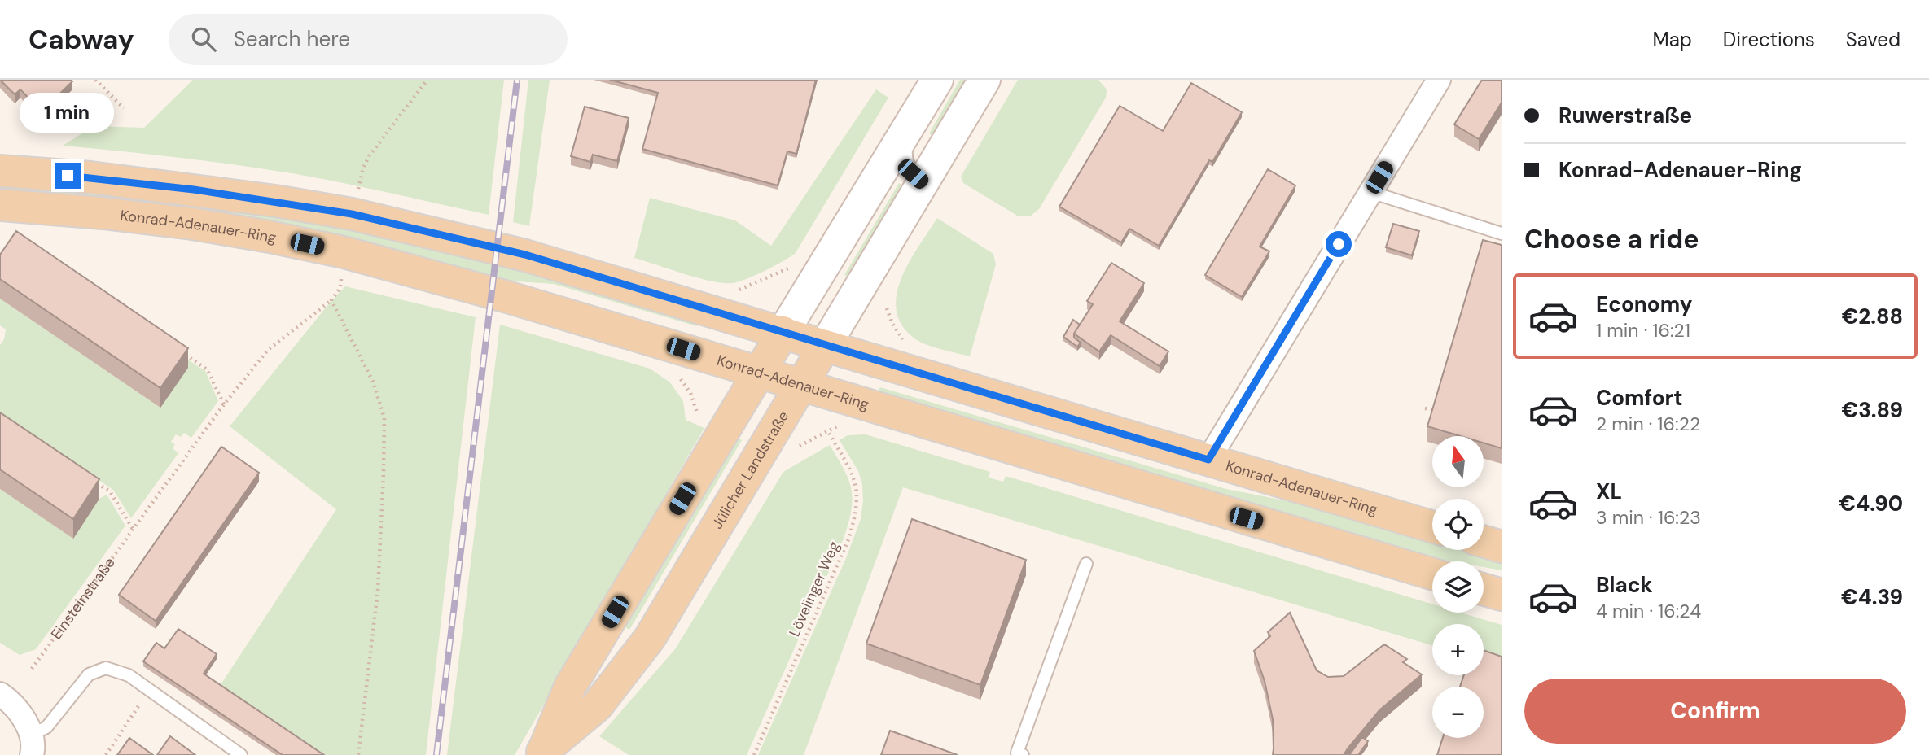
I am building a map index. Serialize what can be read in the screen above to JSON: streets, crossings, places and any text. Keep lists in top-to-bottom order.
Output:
{
  "streets": {
    "main road": ["Konrad-Adenauer-Ring", "Jülicher Landstraße"],
    "path": ["Lövelinger Weg", "Einsteinstraße"]
  },
  "crossings": [
    ["Konrad-Adenauer-Ring", "Jülicher Landstraße"]
  ],
  "north": "top",
  "page": {
    "header": "Cabway",
    "search": "Search here",
    "nav": ["Map", "Directions", "Saved"],
    "banner": ["Ruwerstraße", "Konrad-Adenauer-Ring"],
    "bubble": "1 min",
    "heading": "Choose a ride",
    "list": [
      {
        "name": "Economy",
        "note": "1 min · 16:21",
        "value": "€2.88"
      },
      {
        "name": "Comfort",
        "note": "2 min · 16:22",
        "value": "€3.89"
      },
      {
        "name": "XL",
        "note": "3 min · 16:23",
        "value": "€4.90"
      },
      {
        "name": "Black",
        "note": "4 min · 16:24",
        "value": "€4.39"
      }
    ],
    "map_buttons": ["+", "−"],
    "buttons": "Confirm"
  }
}
